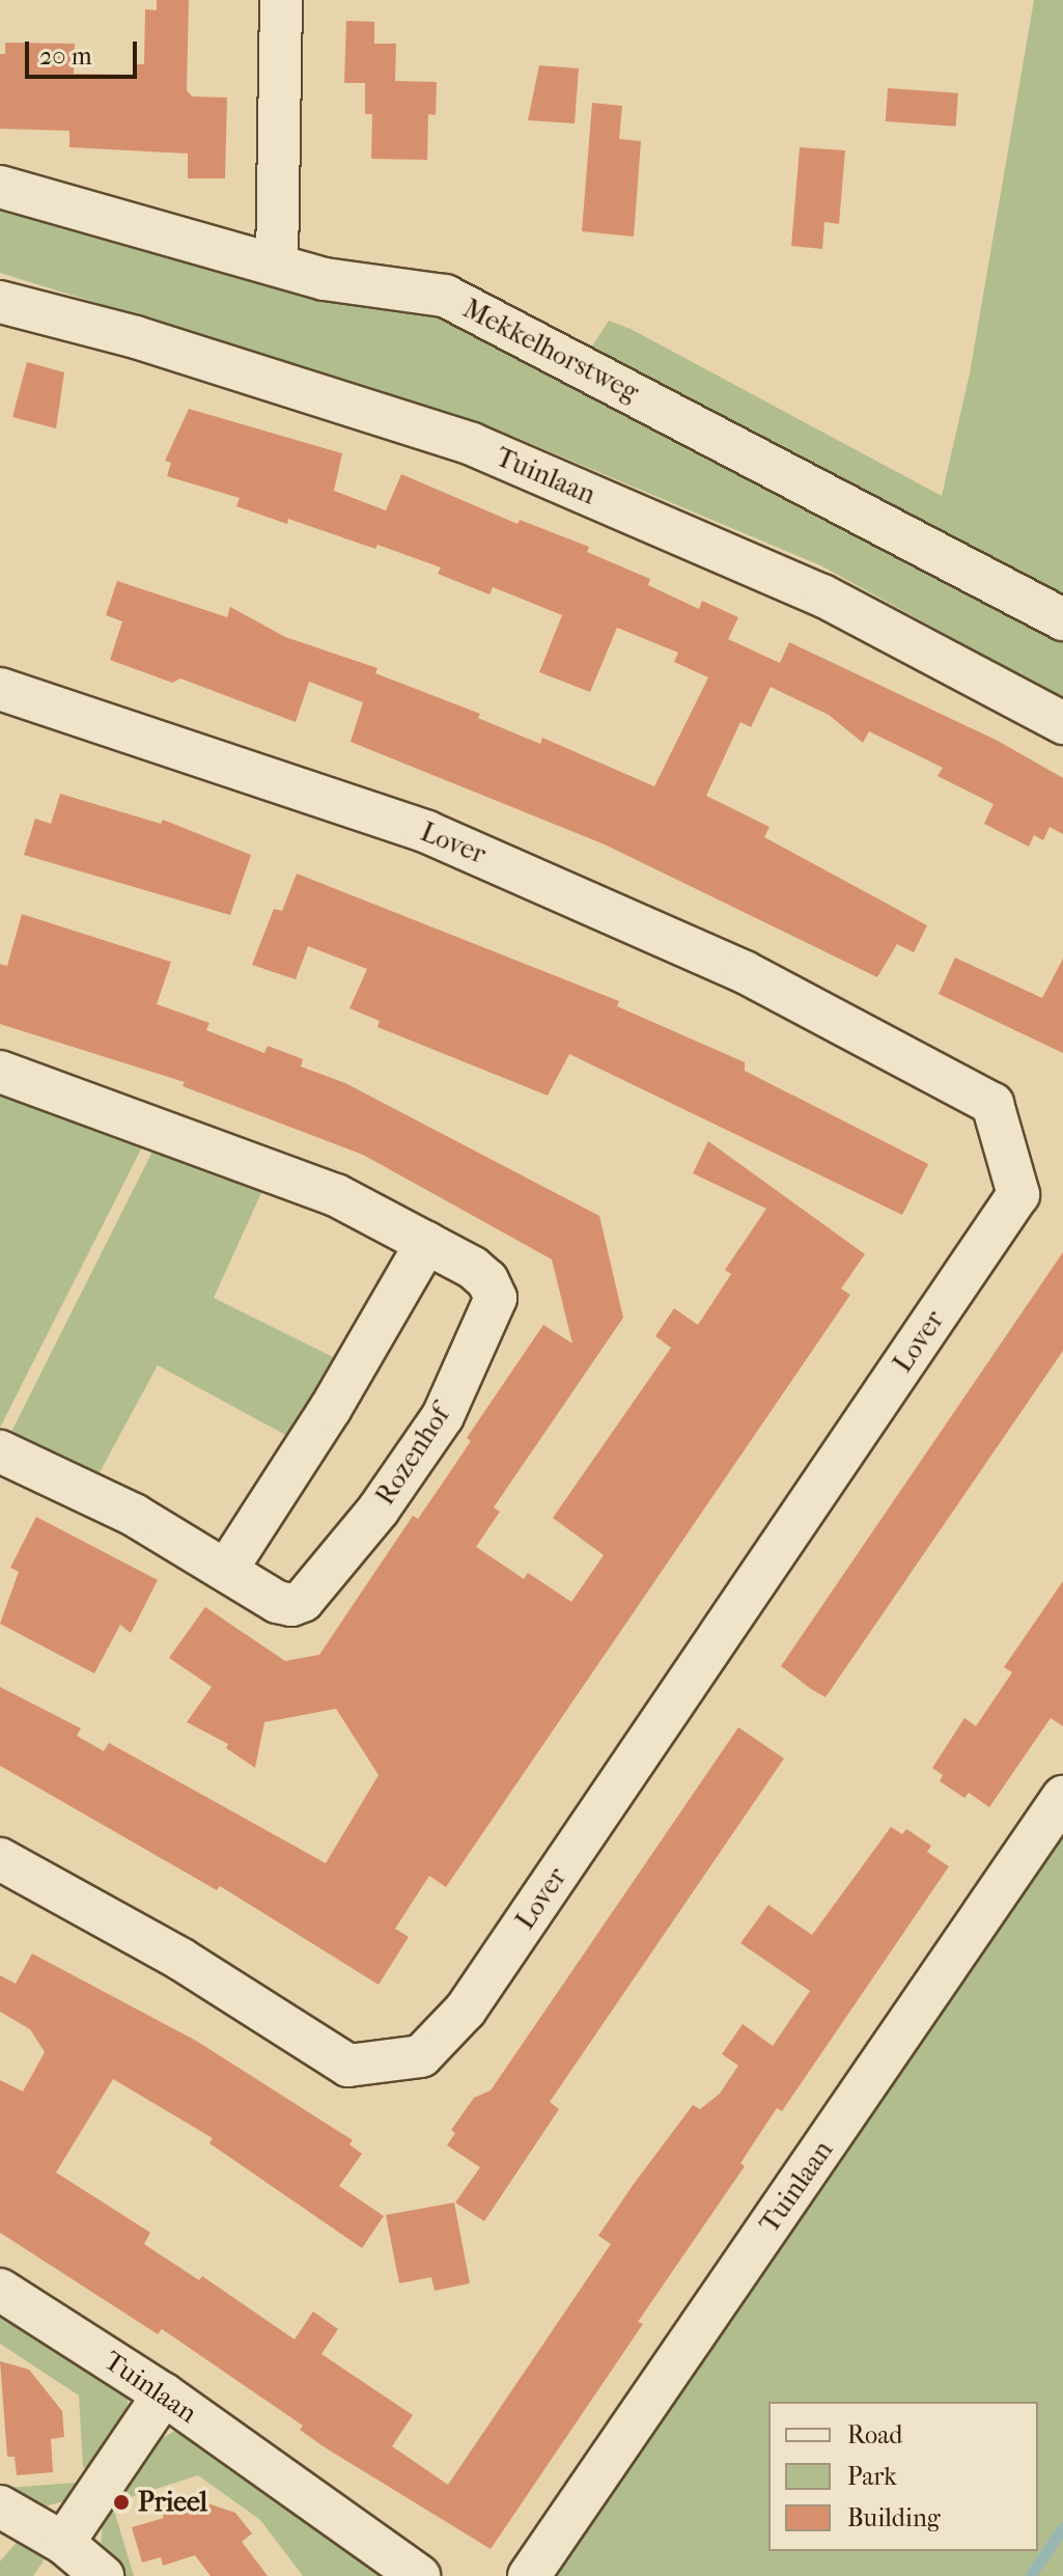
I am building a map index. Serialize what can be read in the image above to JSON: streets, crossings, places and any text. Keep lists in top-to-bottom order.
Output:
{
  "streets": {
    "street": [
      "Mekkelhorstweg",
      "Tuinlaan",
      "Lover",
      "Rozenhof"
    ]
  },
  "places": ["Prieel"],
  "legend": ["Road", "Park", "Building"],
  "scale_bar": "20 m"
}
